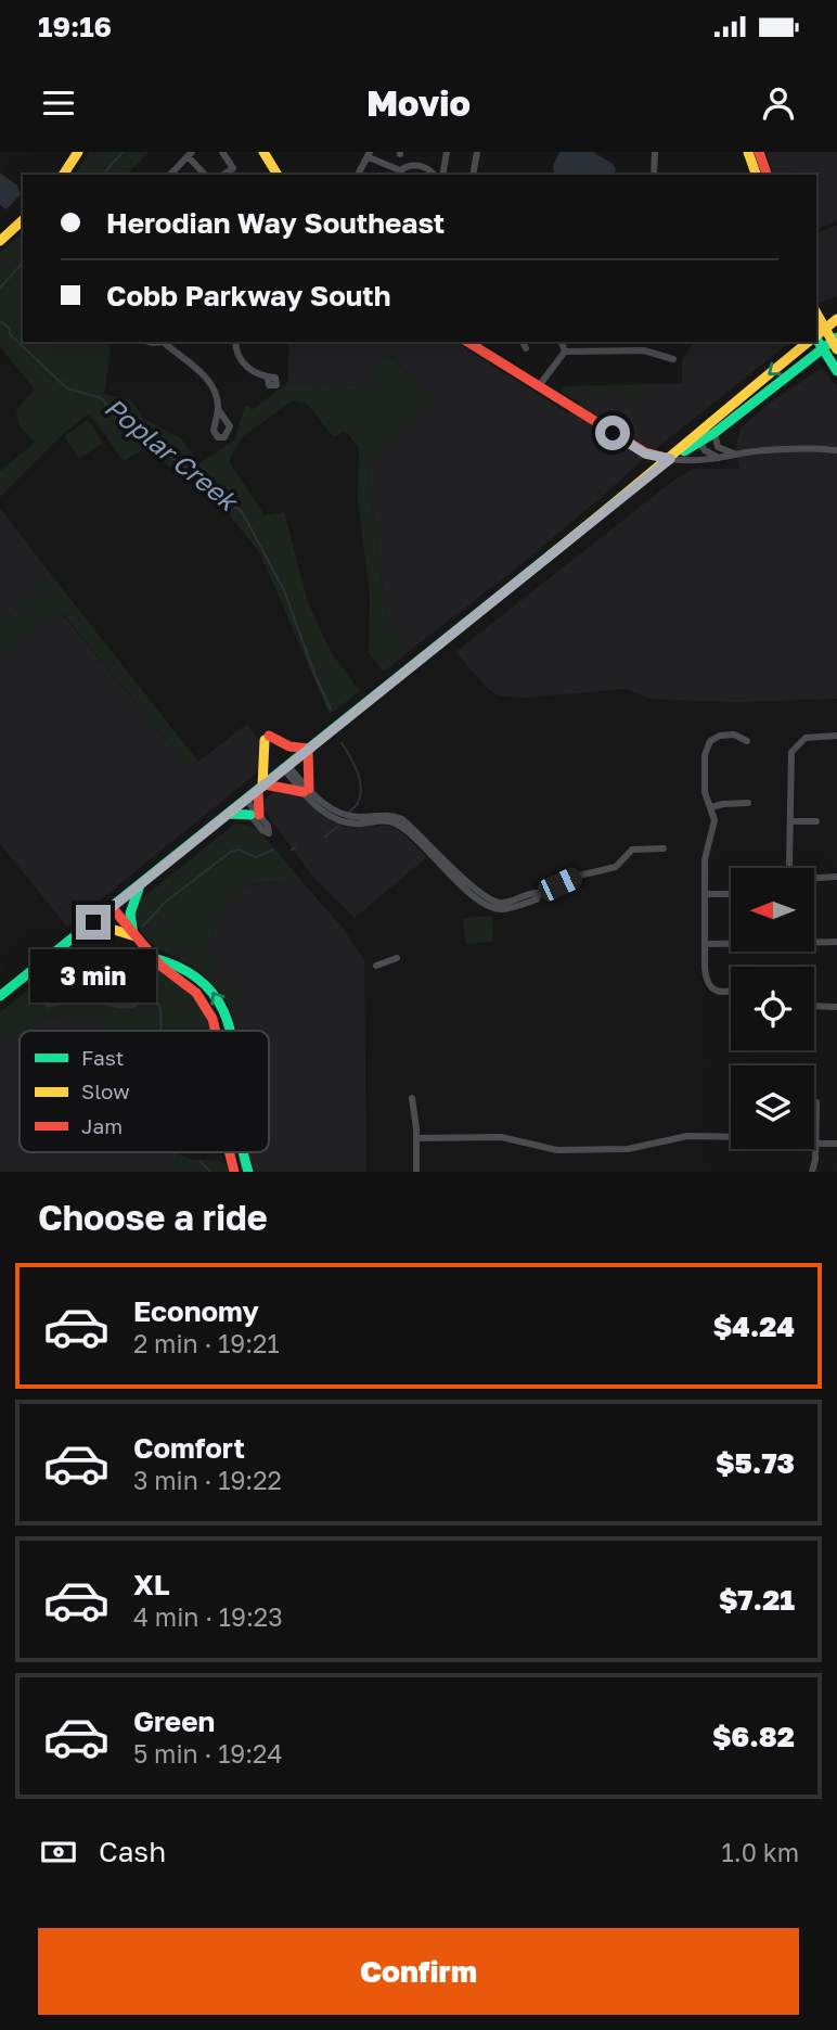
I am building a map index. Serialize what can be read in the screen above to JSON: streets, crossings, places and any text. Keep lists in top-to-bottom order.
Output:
{
  "water": ["Poplar Creek"],
  "legend": ["Fast", "Slow", "Jam"],
  "north": "left",
  "page": {
    "status": "19:16",
    "header": "Movio",
    "banner": ["Herodian Way Southeast", "Cobb Parkway South"],
    "bubble": "3 min",
    "heading": "Choose a ride",
    "list": [
      {
        "name": "Economy",
        "note": "2 min · 19:21",
        "value": "$4.24"
      },
      {
        "name": "Comfort",
        "note": "3 min · 19:22",
        "value": "$5.73"
      },
      {
        "name": "XL",
        "note": "4 min · 19:23",
        "value": "$7.21"
      },
      {
        "name": "Green",
        "note": "5 min · 19:24",
        "value": "$6.82"
      }
    ],
    "pay": ["Cash", "1.0 km"],
    "buttons": "Confirm"
  }
}
